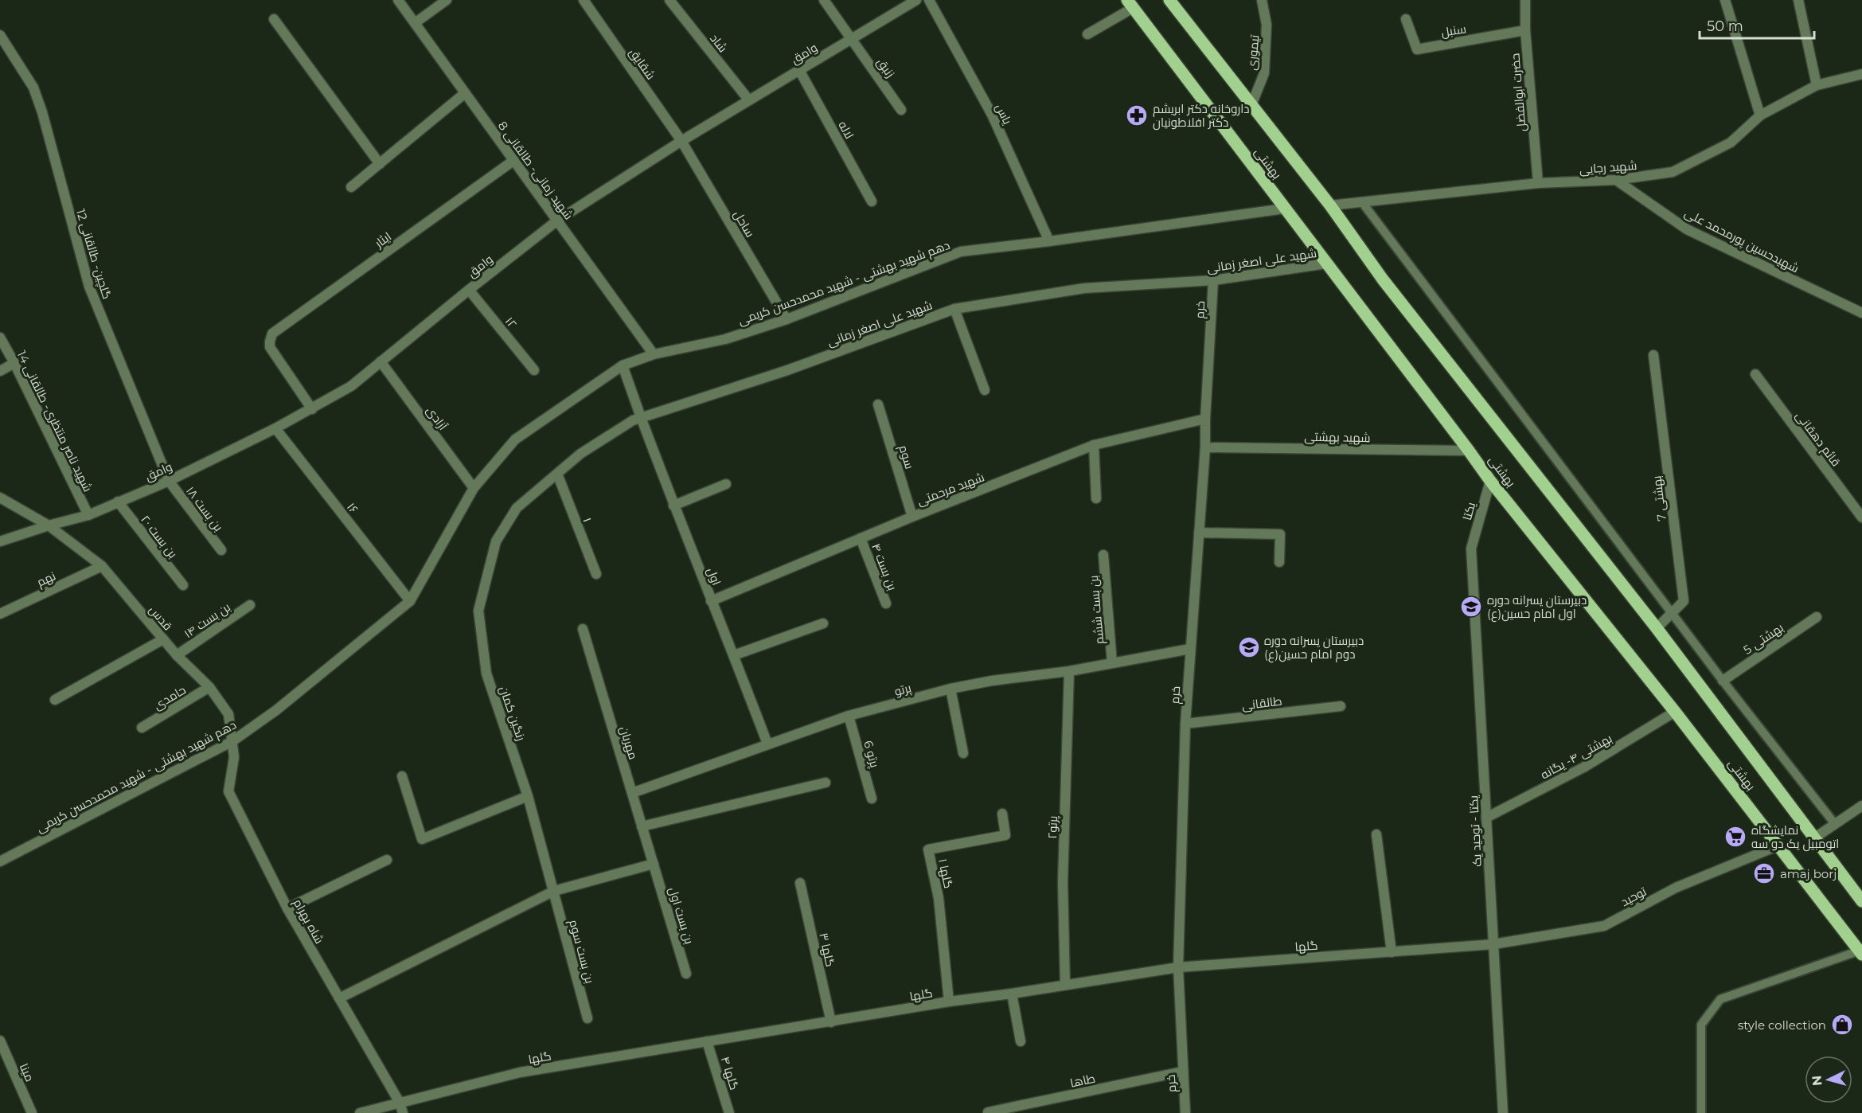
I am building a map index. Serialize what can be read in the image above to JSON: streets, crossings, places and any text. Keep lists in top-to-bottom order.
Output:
{
  "streets": {
    "main road": ["بهشتی"],
    "street": [
      "سنبل",
      "شاد",
      "تیموری",
      "وامق",
      "شقایق",
      "زنبق",
      "حضرت ابوالفضل",
      "یاس",
      "لاله",
      "شهید رجایی",
      "شهید زمانی- طالقانی 8",
      "ساحل",
      "ایثار",
      "شهیدحسین پورمحمد علی",
      "گلچین- طالقانی 12",
      "شهید علی اصغر زمانی",
      "دهم شهید بهشتی - شهید محمدحسن کریمی",
      "خرم",
      "۱۲",
      "آزادی",
      "شهید ناصر منتظری- طالقانی 14",
      "شهید بهشتی",
      "قائم دهقانی",
      "سوم",
      "شهید مرحمتی",
      "بهشتی 7",
      "۱۶",
      "بن بست ۱۸",
      "یکتا",
      "۱",
      "بن بست ۲۰",
      "بن بست ۴",
      "اول",
      "نهم",
      "بن بست ششم",
      "قدس",
      "بن بست ۱۴",
      "بهشتی 5",
      "پرتو",
      "حامدی",
      "طالقانی",
      "رنگین کمان",
      "مهربان",
      "پرتو 6",
      "بهشتی ۴- یگانه",
      "پرتو۲",
      "یکتا - توحید یک",
      "گلها ۱",
      "توحید",
      "بن بست اول",
      "شاه بهرام",
      "گلها",
      "گلها ۳",
      "بن بست سوم",
      "مینا",
      "گلها ۴",
      "طاها"
    ]
  },
  "crossings": [
    ["سنبل", "حضرت ابوالفضل"],
    ["شاد", "وامق"],
    ["تیموری", "بهشتی"],
    ["وامق", "شقایق"],
    ["وامق", "زنبق"],
    ["وامق", "لاله"],
    ["وامق", "شهید زمانی- طالقانی 8"],
    ["وامق", "ساحل"],
    ["وامق", "ایثار"],
    ["وامق", "گلچین- طالقانی 12"],
    ["وامق", "۱۲"],
    ["وامق", "آزادی"],
    ["وامق", "شهید ناصر منتظری- طالقانی 14"],
    ["وامق", "۱۶"],
    ["وامق", "بن بست ۱۸"],
    ["وامق", "بن بست ۲۰"],
    ["وامق", "قدس"],
    ["شقایق", "ساحل"],
    ["حضرت ابوالفضل", "شهید رجایی"],
    ["یاس", "دهم شهید بهشتی - شهید محمدحسن کریمی"],
    ["بهشتی", "شهید رجایی"],
    ["بهشتی", "شهید علی اصغر زمانی"],
    ["بهشتی", "دهم شهید بهشتی - شهید محمدحسن کریمی"],
    ["بهشتی", "شهید بهشتی"],
    ["بهشتی", "بهشتی 7"],
    ["بهشتی", "یکتا"],
    ["بهشتی", "بهشتی ۴- یگانه"],
    ["بهشتی", "توحید"],
    ["شهید رجایی", "شهیدحسین پورمحمد علی"],
    ["شهید زمانی- طالقانی 8", "ایثار"],
    ["شهید زمانی- طالقانی 8", "دهم شهید بهشتی - شهید محمدحسن کریمی"],
    ["ساحل", "دهم شهید بهشتی - شهید محمدحسن کریمی"],
    ["گلچین- طالقانی 12", "بن بست ۱۸"],
    ["شهید علی اصغر زمانی", "خرم"],
    ["شهید علی اصغر زمانی", "۱"],
    ["شهید علی اصغر زمانی", "اول"],
    ["شهید علی اصغر زمانی", "رنگین کمان"],
    ["دهم شهید بهشتی - شهید محمدحسن کریمی", "آزادی"],
    ["دهم شهید بهشتی - شهید محمدحسن کریمی", "۱۶"],
    ["دهم شهید بهشتی - شهید محمدحسن کریمی", "اول"],
    ["دهم شهید بهشتی - شهید محمدحسن کریمی", "قدس"],
    ["دهم شهید بهشتی - شهید محمدحسن کریمی", "شاه بهرام"],
    ["خرم", "شهید بهشتی"],
    ["خرم", "شهید مرحمتی"],
    ["خرم", "پرتو"],
    ["خرم", "طالقانی"],
    ["خرم", "گلها"],
    ["خرم", "طاها"],
    ["سوم", "شهید مرحمتی"],
    ["شهید مرحمتی", "بن بست ۴"],
    ["شهید مرحمتی", "اول"],
    ["یکتا", "یکتا - توحید یک"],
    ["اول", "پرتو"],
    ["نهم", "قدس"],
    ["بن بست ششم", "پرتو"],
    ["قدس", "بن بست ۱۴"],
    ["قدس", "حامدی"],
    ["قدس", "شاه بهرام"],
    ["پرتو", "مهربان"],
    ["پرتو", "پرتو 6"],
    ["پرتو", "پرتو۲"],
    ["رنگین کمان", "بن بست سوم"],
    ["مهربان", "بن بست اول"],
    ["بهشتی ۴- یگانه", "یکتا - توحید یک"],
    ["پرتو۲", "گلها"],
    ["یکتا - توحید یک", "توحید"],
    ["یکتا - توحید یک", "گلها"],
    ["گلها ۱", "گلها"],
    ["توحید", "گلها"],
    ["شاه بهرام", "گلها"],
    ["گلها", "گلها ۳"],
    ["گلها", "گلها ۴"]
  ],
  "places": {
    "pharmacy": ["داروخانه دکتر ابریشم دکتر افلاطونیان"],
    "school or university": ["دبیرستان پسرانه دوره اول امام حسین(ع)", "دبیرستان پسرانه دوره دوم امام حسین(ع)"],
    "supermarket": ["نمایشگاه اتومبیل یک دو سه"],
    "office": ["amaj borj"],
    "shop": ["style collection"]
  },
  "scale_bar": "50 m",
  "north": "left"
}
